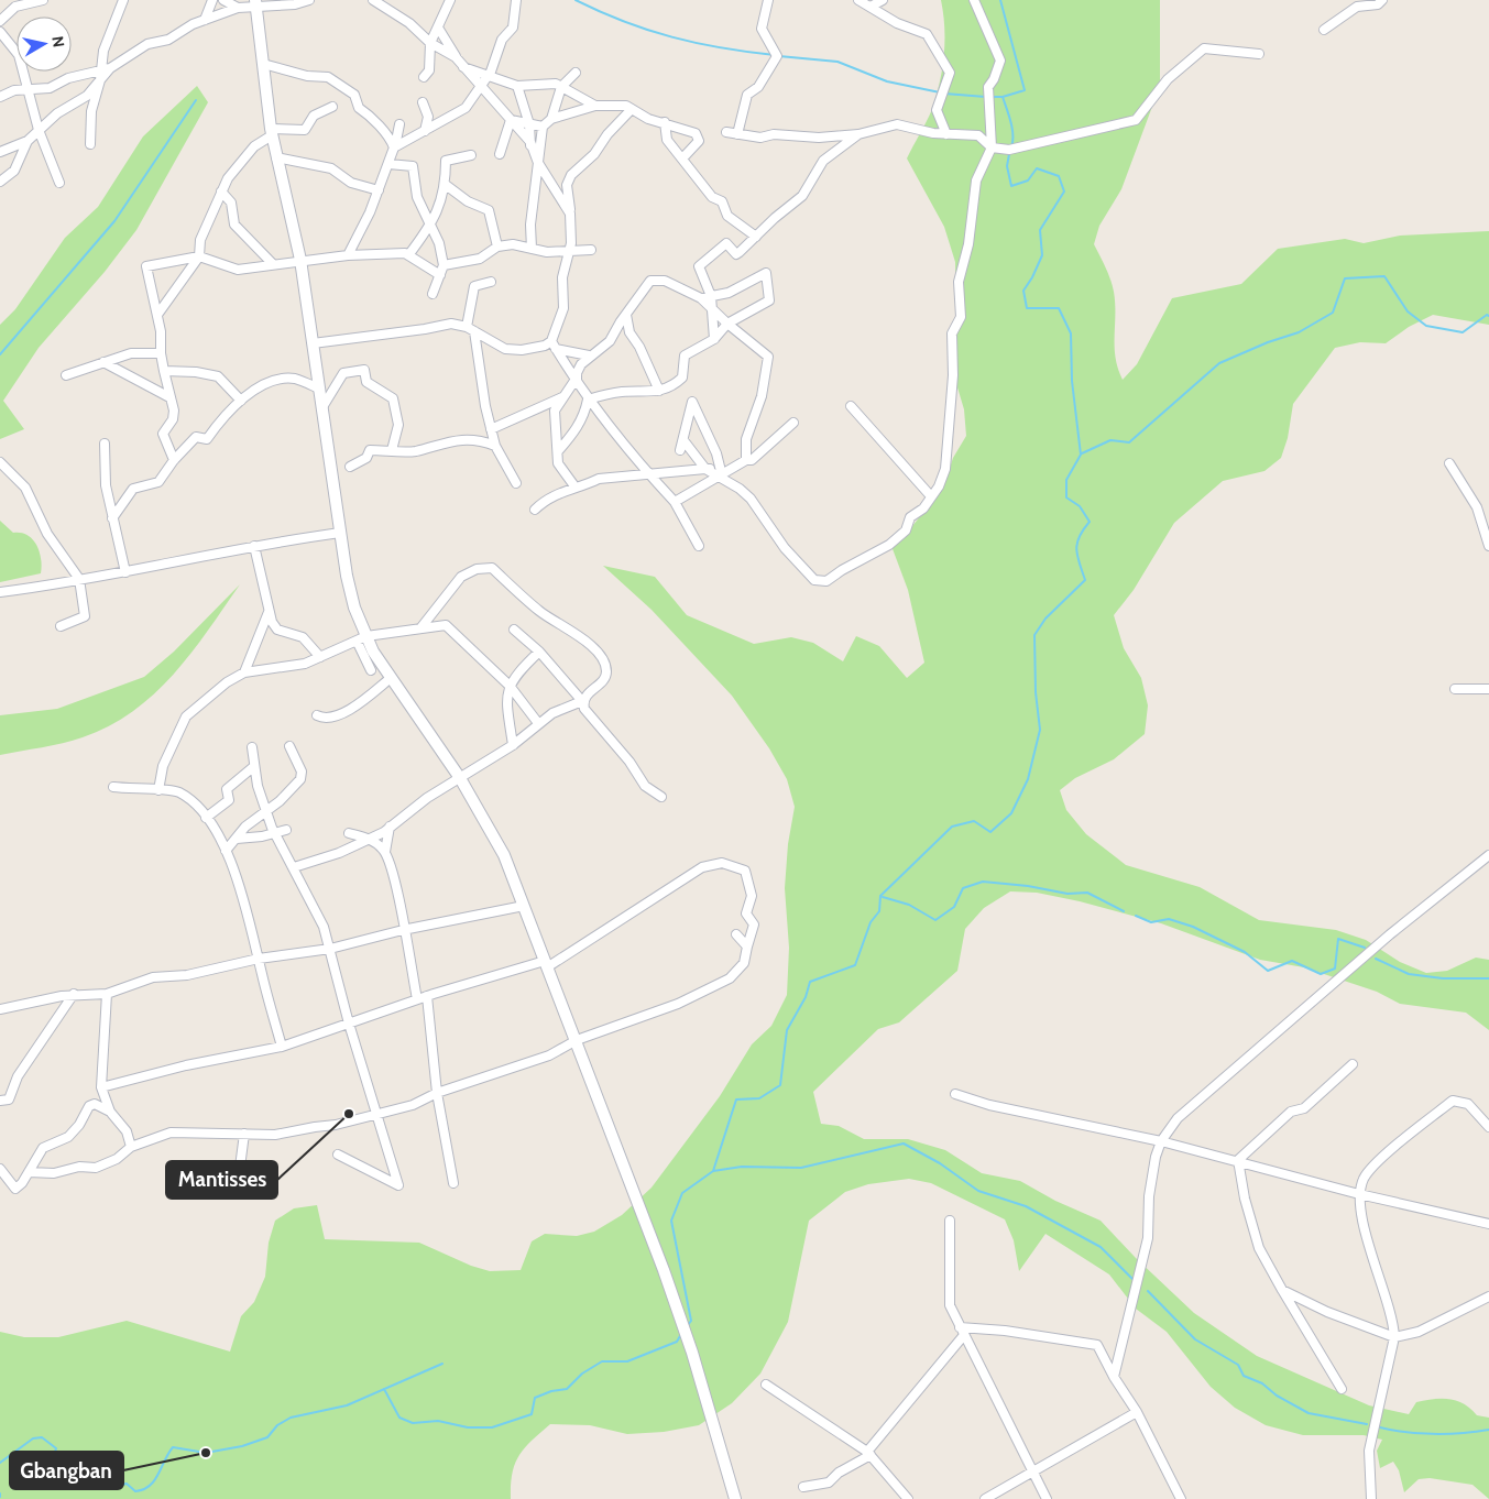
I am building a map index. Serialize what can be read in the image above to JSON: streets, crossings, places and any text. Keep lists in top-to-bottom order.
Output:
{
  "places": ["Mantisses", "Gbangban"],
  "north": "right"
}
